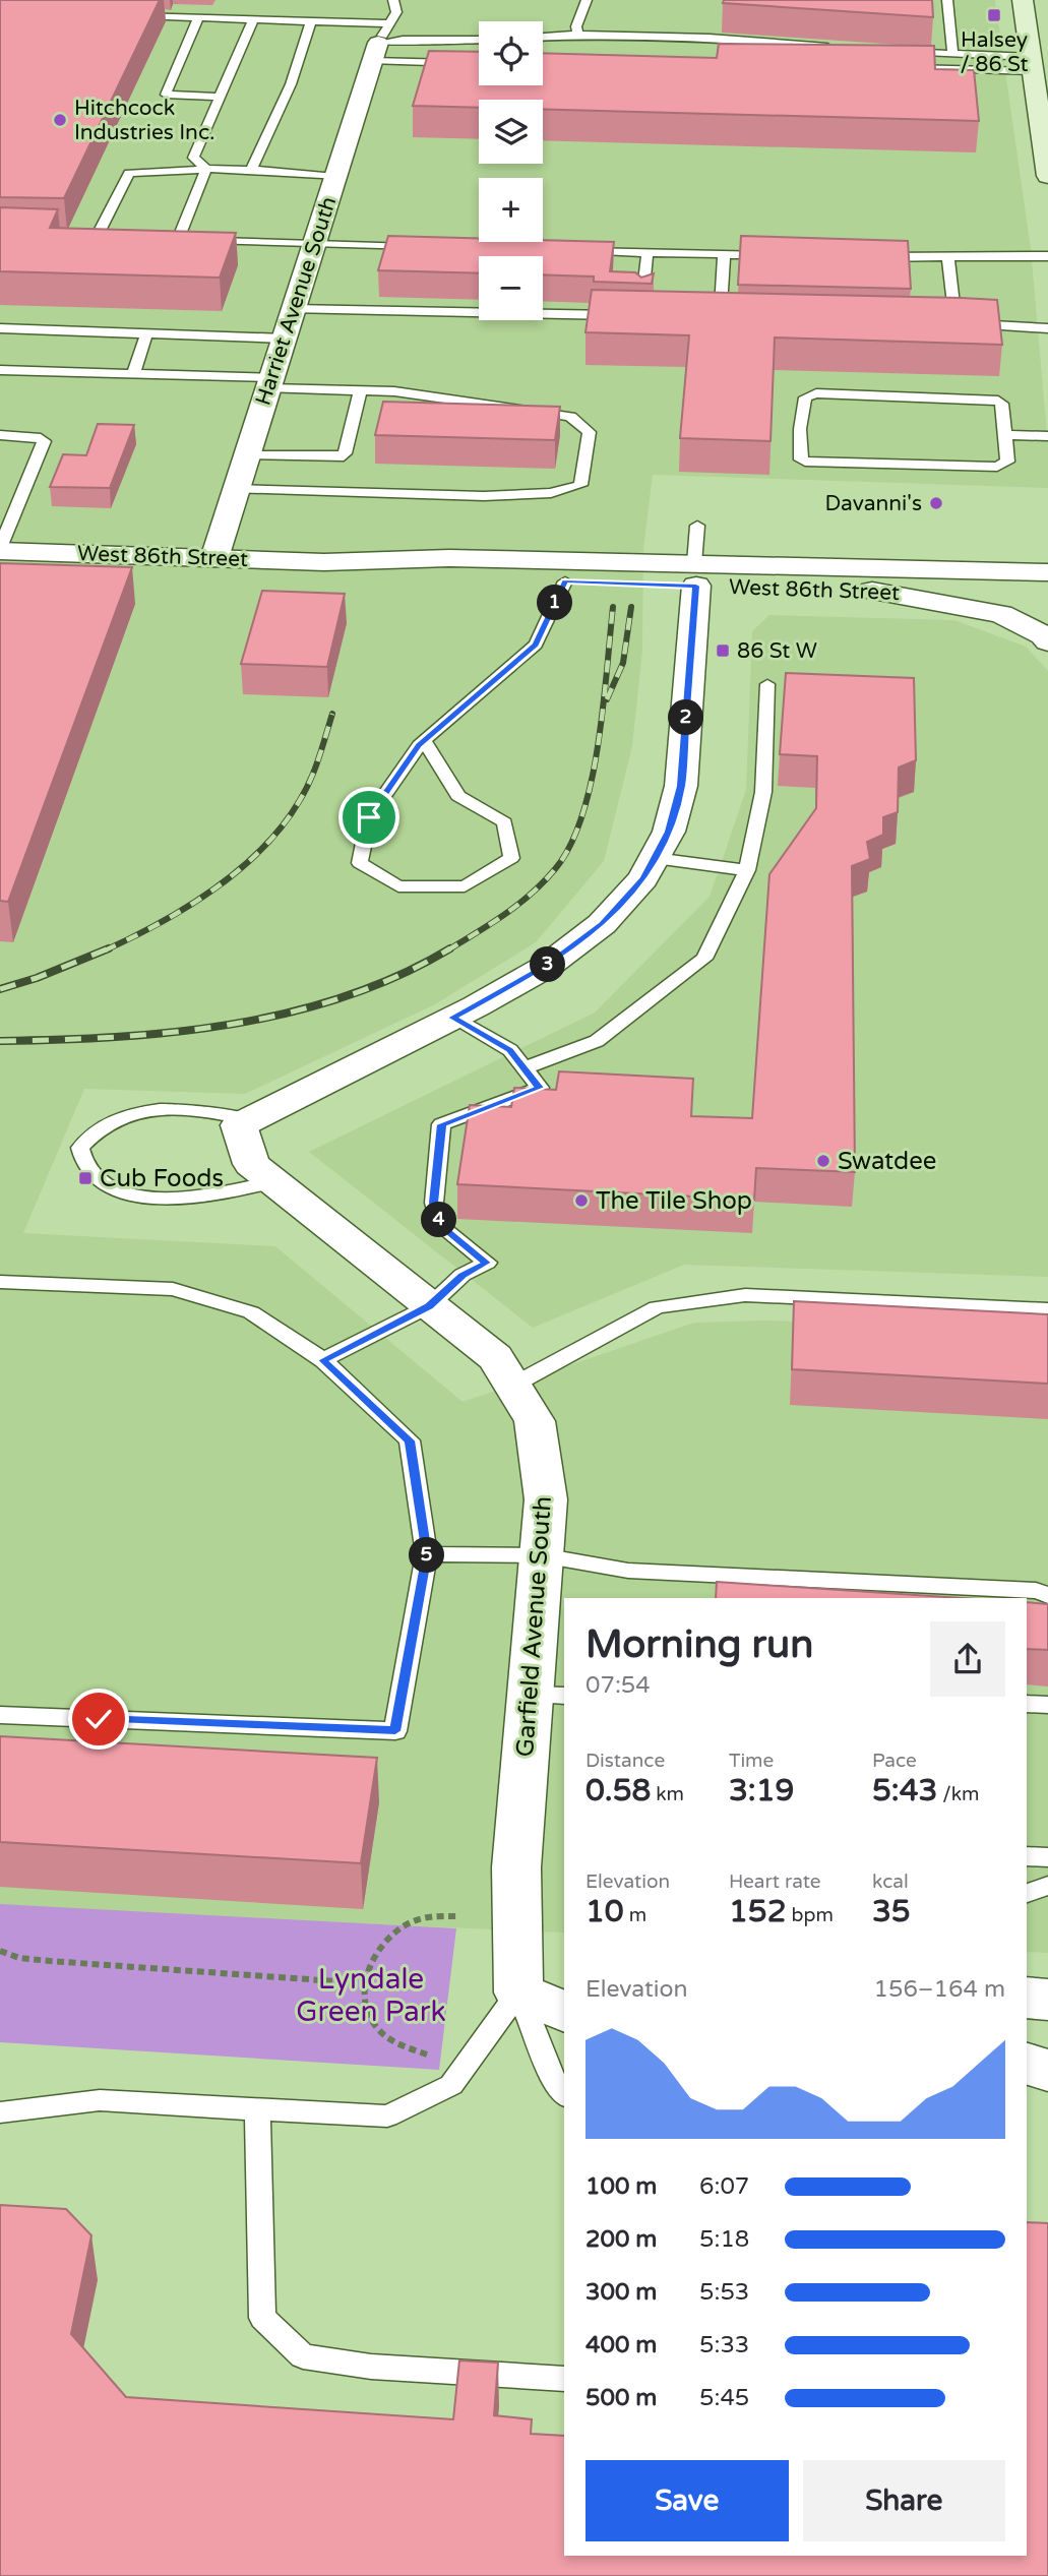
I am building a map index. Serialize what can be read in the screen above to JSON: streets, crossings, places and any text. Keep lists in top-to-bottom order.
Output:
{
  "streets": {
    "street": ["Harriet Avenue South", "West 86th Street", "Garfield Avenue South"]
  },
  "crossings": [
    ["Harriet Avenue South", "West 86th Street"]
  ],
  "parks": ["Lyndale Green Park"],
  "places": {
    "transit": ["Halsey / 86 St", "86 St W", "Cub Foods"],
    "other": [
      "Hitchcock Industries Inc.",
      "Davanni's",
      "Swatdee",
      "The Tile Shop"
    ]
  },
  "page": {
    "map_buttons": ["+", "−"],
    "pins": [
      "1",
      "2",
      "3",
      "4",
      "5"
    ],
    "heading": ["Morning run", "07:54"],
    "stats": [
      ["Distance", "0.58 km"],
      ["Time", "3:19"],
      ["Pace", "5:43 /km"],
      ["Elevation", "10 m"],
      ["Heart rate", "152 bpm"],
      ["kcal", "35"]
    ],
    "chart": ["Elevation", "156–164 m"],
    "list": [
      {
        "name": "100 m",
        "note": "6:07"
      },
      {
        "name": "200 m",
        "note": "5:18"
      },
      {
        "name": "300 m",
        "note": "5:53"
      },
      {
        "name": "400 m",
        "note": "5:33"
      },
      {
        "name": "500 m",
        "note": "5:45"
      }
    ],
    "buttons": ["Save", "Share"]
  }
}
